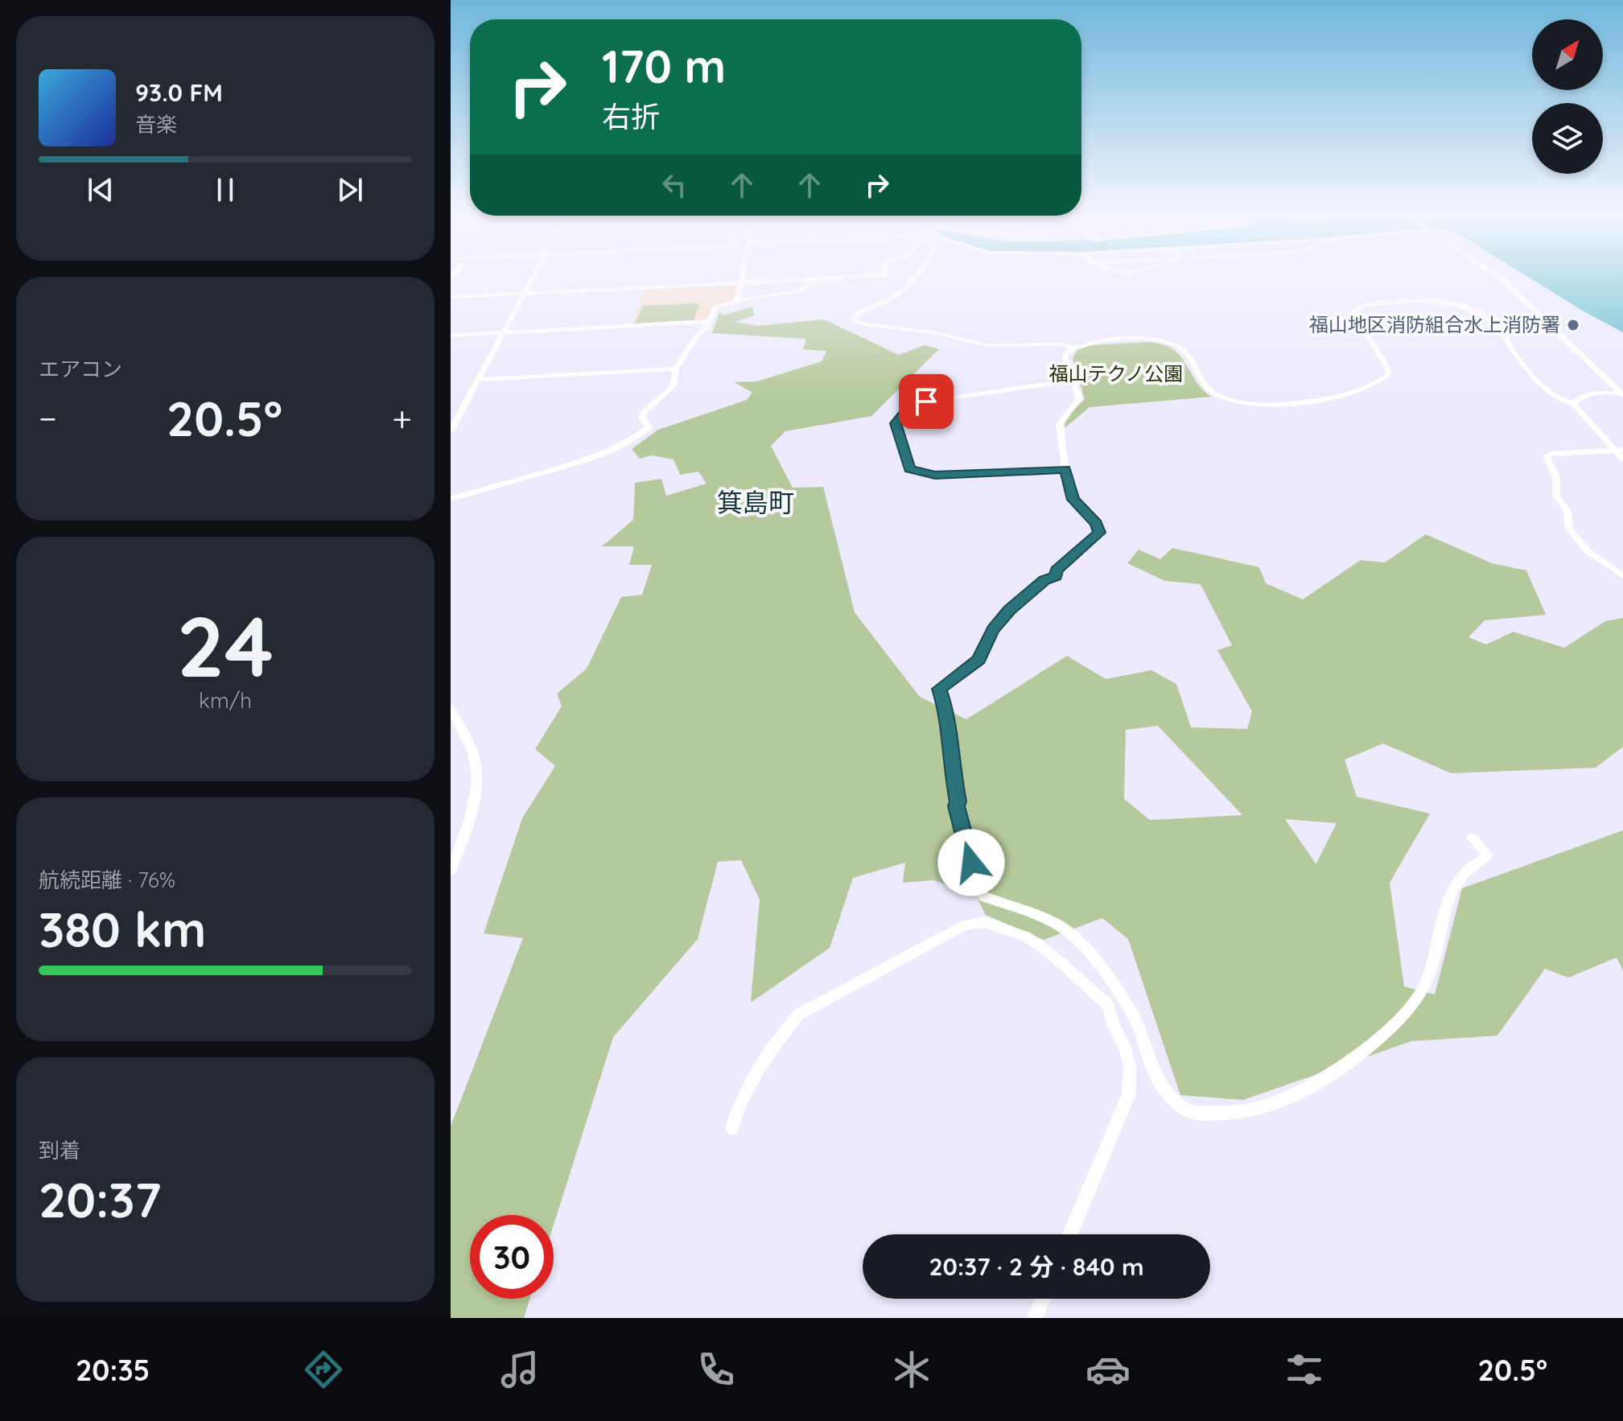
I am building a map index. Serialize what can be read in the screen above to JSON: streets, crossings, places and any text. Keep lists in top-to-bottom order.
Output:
{
  "districts": ["箕島町"],
  "parks": ["福山テクノ公園"],
  "places": ["福山地区消防組合水上消防署"],
  "north": "top right",
  "page": {
    "turn": ["170 m", "右折"],
    "song": ["93.0 FM", "音楽"],
    "tile": [
      "エアコン",
      ["24", "km/h"],
      ["航続距離 · 76%", "380 km"],
      ["到着", "20:37"]
    ],
    "heat": ["−", "20.5°", "+"],
    "limit": "30",
    "trip": "20:37 · 2 分 · 840 m",
    "tabs": ["20:35", "20.5°"]
  }
}
